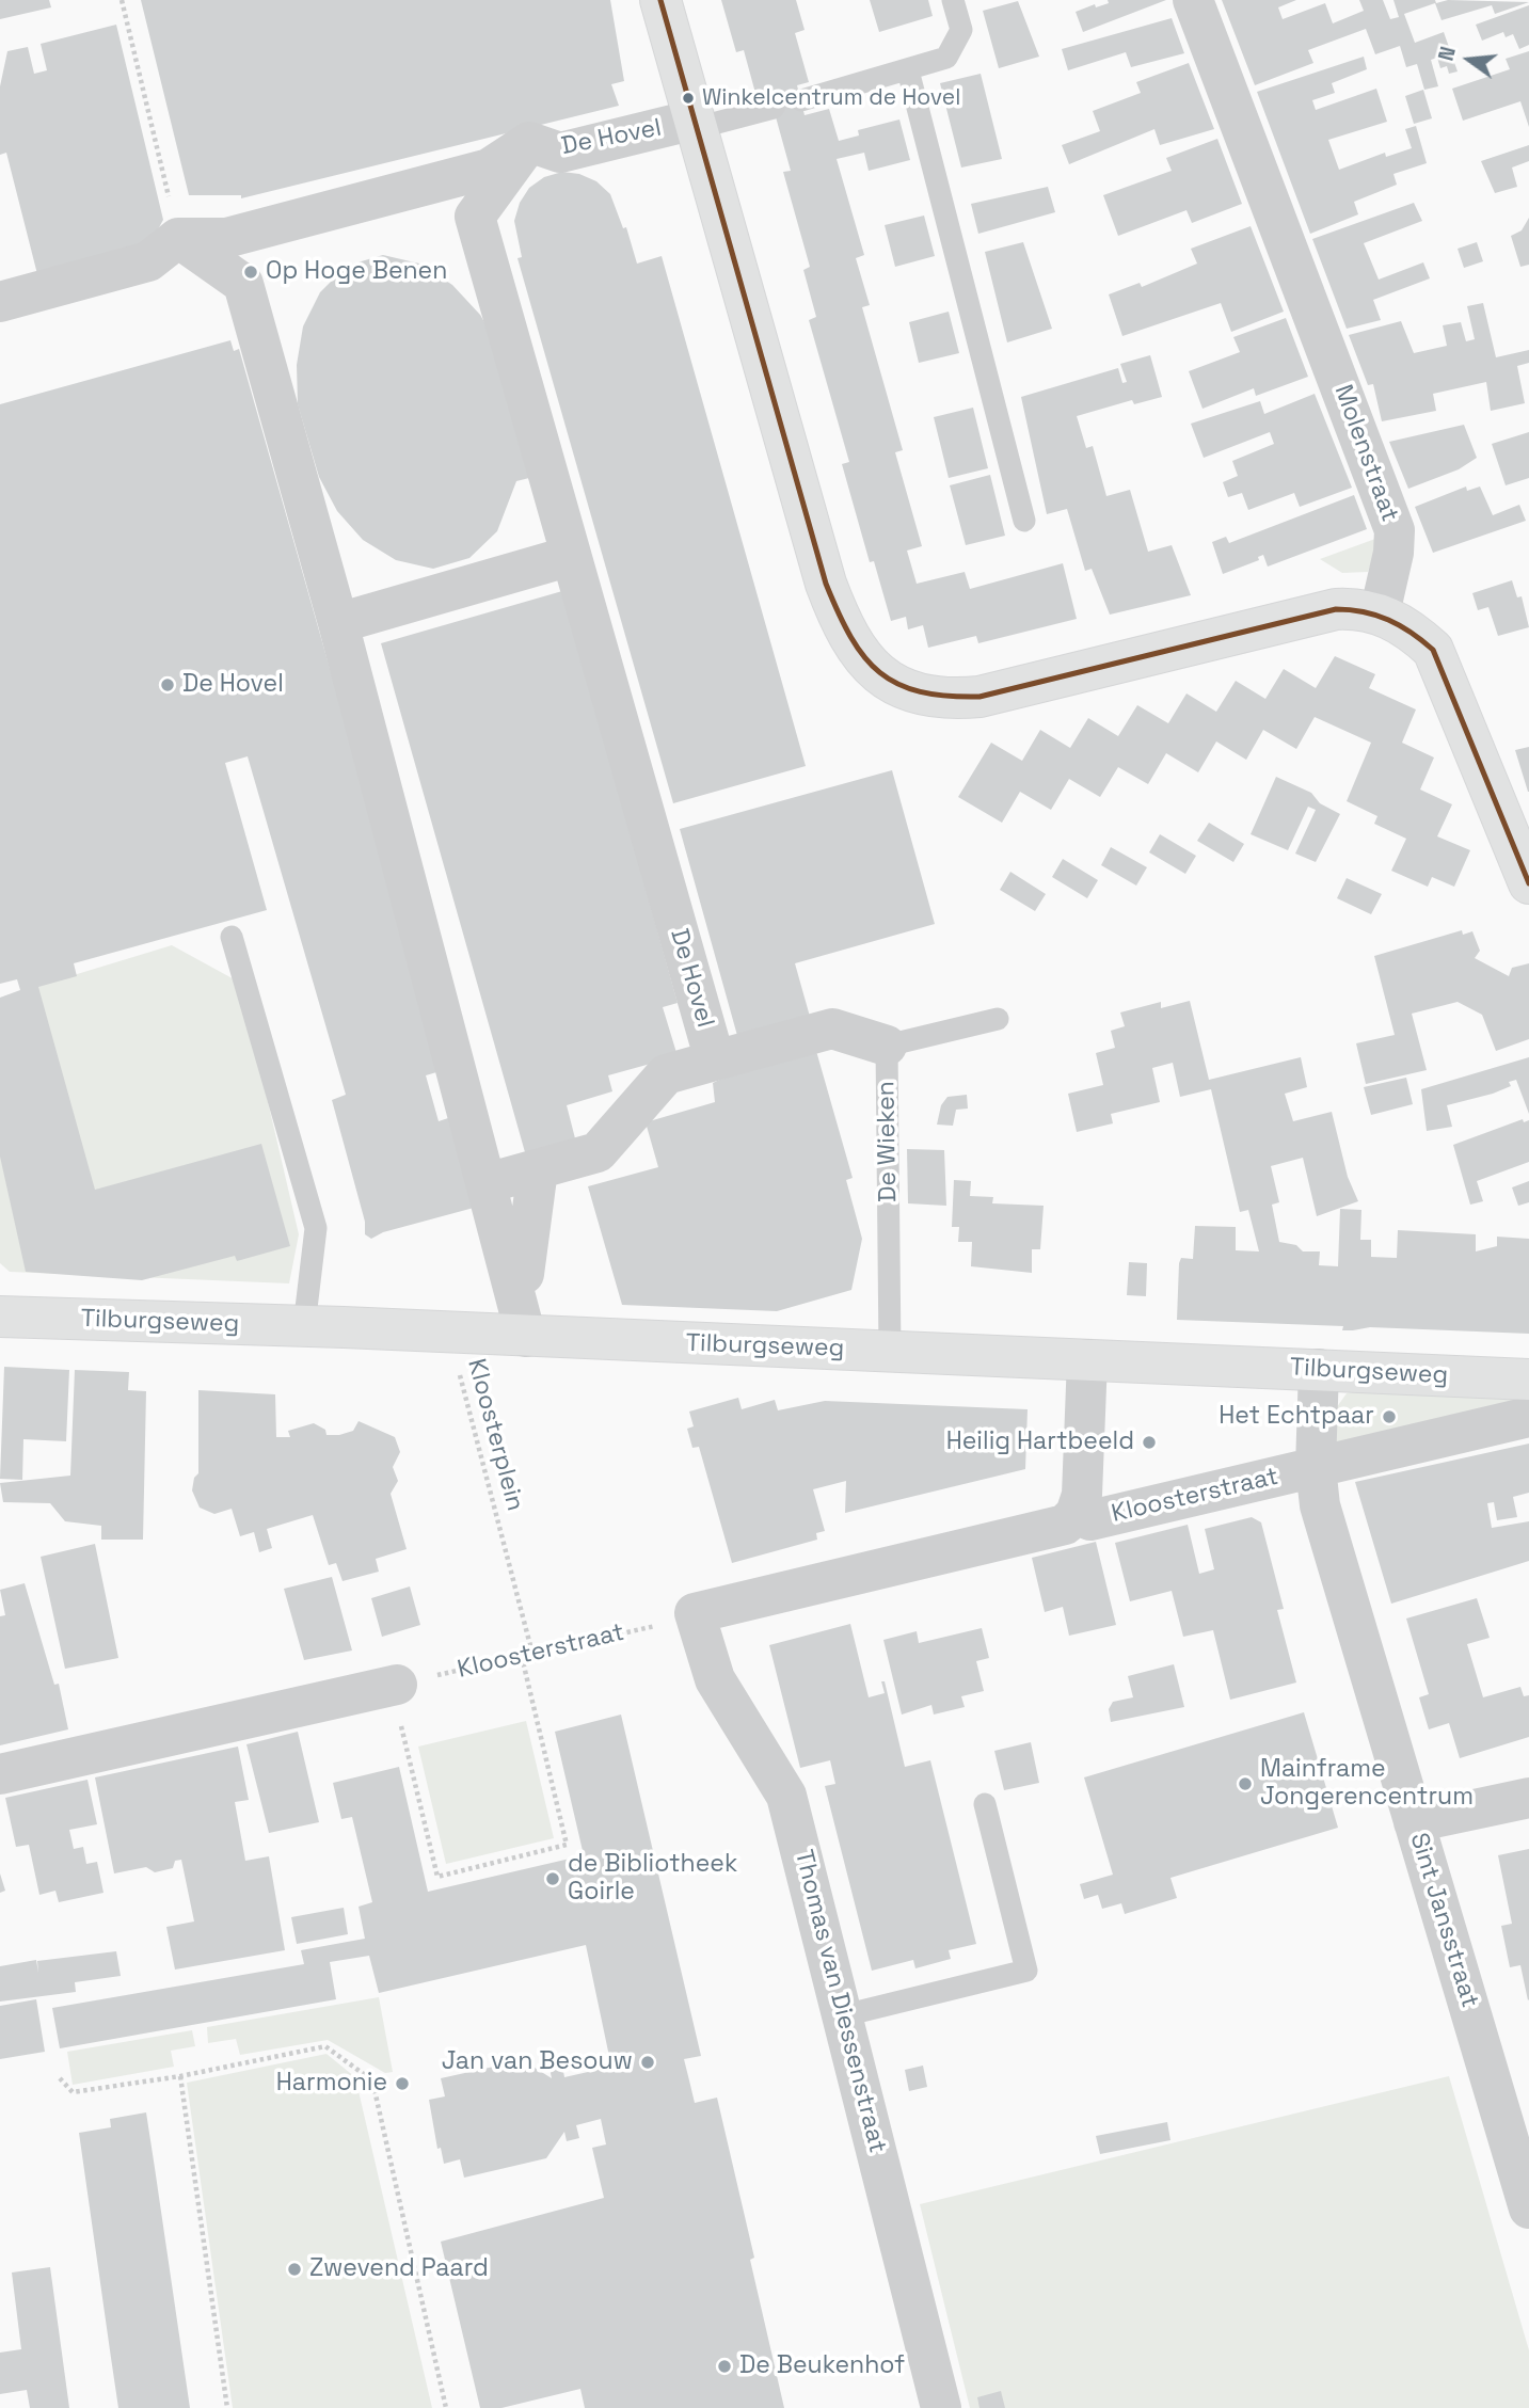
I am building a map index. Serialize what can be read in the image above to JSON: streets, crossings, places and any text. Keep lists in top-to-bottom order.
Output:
{
  "streets": {
    "street": [
      "De Hovel",
      "Molenstraat",
      "Tilburgseweg",
      "Kloosterstraat",
      "Sint Jansstraat",
      "Thomas van Diessenstraat"
    ],
    "lane": ["De Wieken"],
    "path": ["Kloosterplein"]
  },
  "crossings": [
    ["De Wieken", "Tilburgseweg"],
    ["Tilburgseweg", "Kloosterplein"],
    ["Tilburgseweg", "Kloosterstraat"],
    ["Tilburgseweg", "Sint Jansstraat"],
    ["Kloosterplein", "Kloosterstraat"],
    ["Kloosterstraat", "Sint Jansstraat"],
    ["Kloosterstraat", "Thomas van Diessenstraat"]
  ],
  "places": [
    "Winkelcentrum de Hovel",
    "Op Hoge Benen",
    "De Hovel",
    "Het Echtpaar",
    "Heilig Hartbeeld",
    "Mainframe Jongerencentrum",
    "de Bibliotheek Goirle",
    "Jan van Besouw",
    "Harmonie",
    "Zwevend Paard",
    "De Beukenhof"
  ],
  "north": "left"
}
